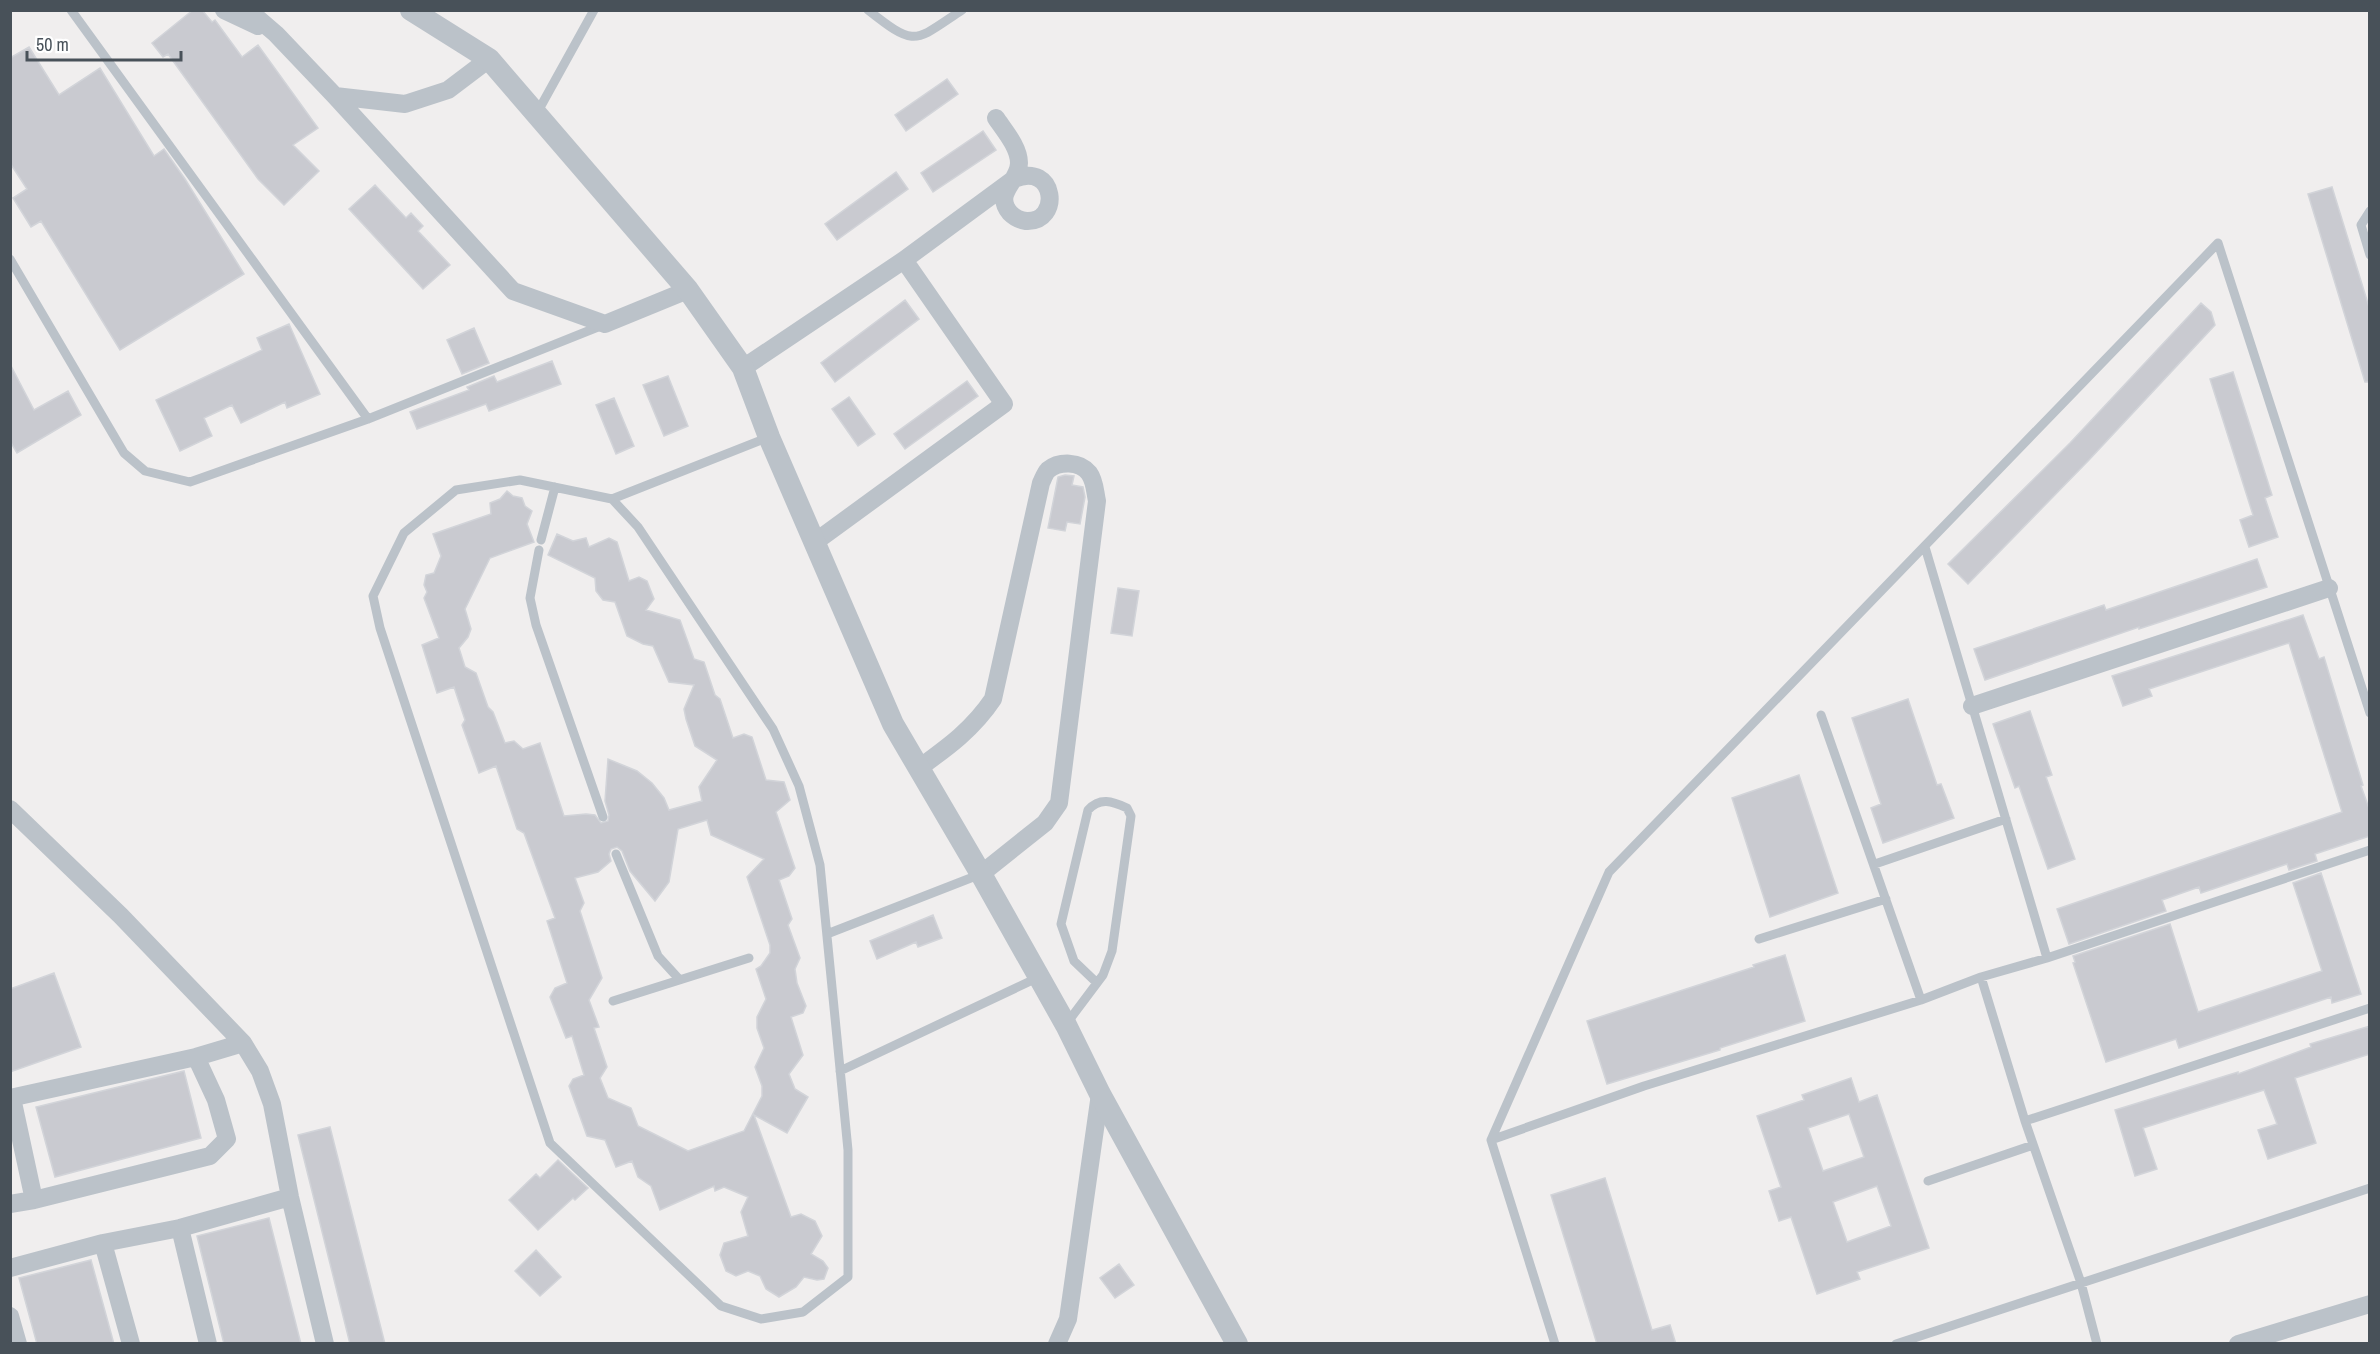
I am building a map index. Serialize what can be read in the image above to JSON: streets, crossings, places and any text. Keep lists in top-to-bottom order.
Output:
{
  "scale_bar": "50 m"
}
